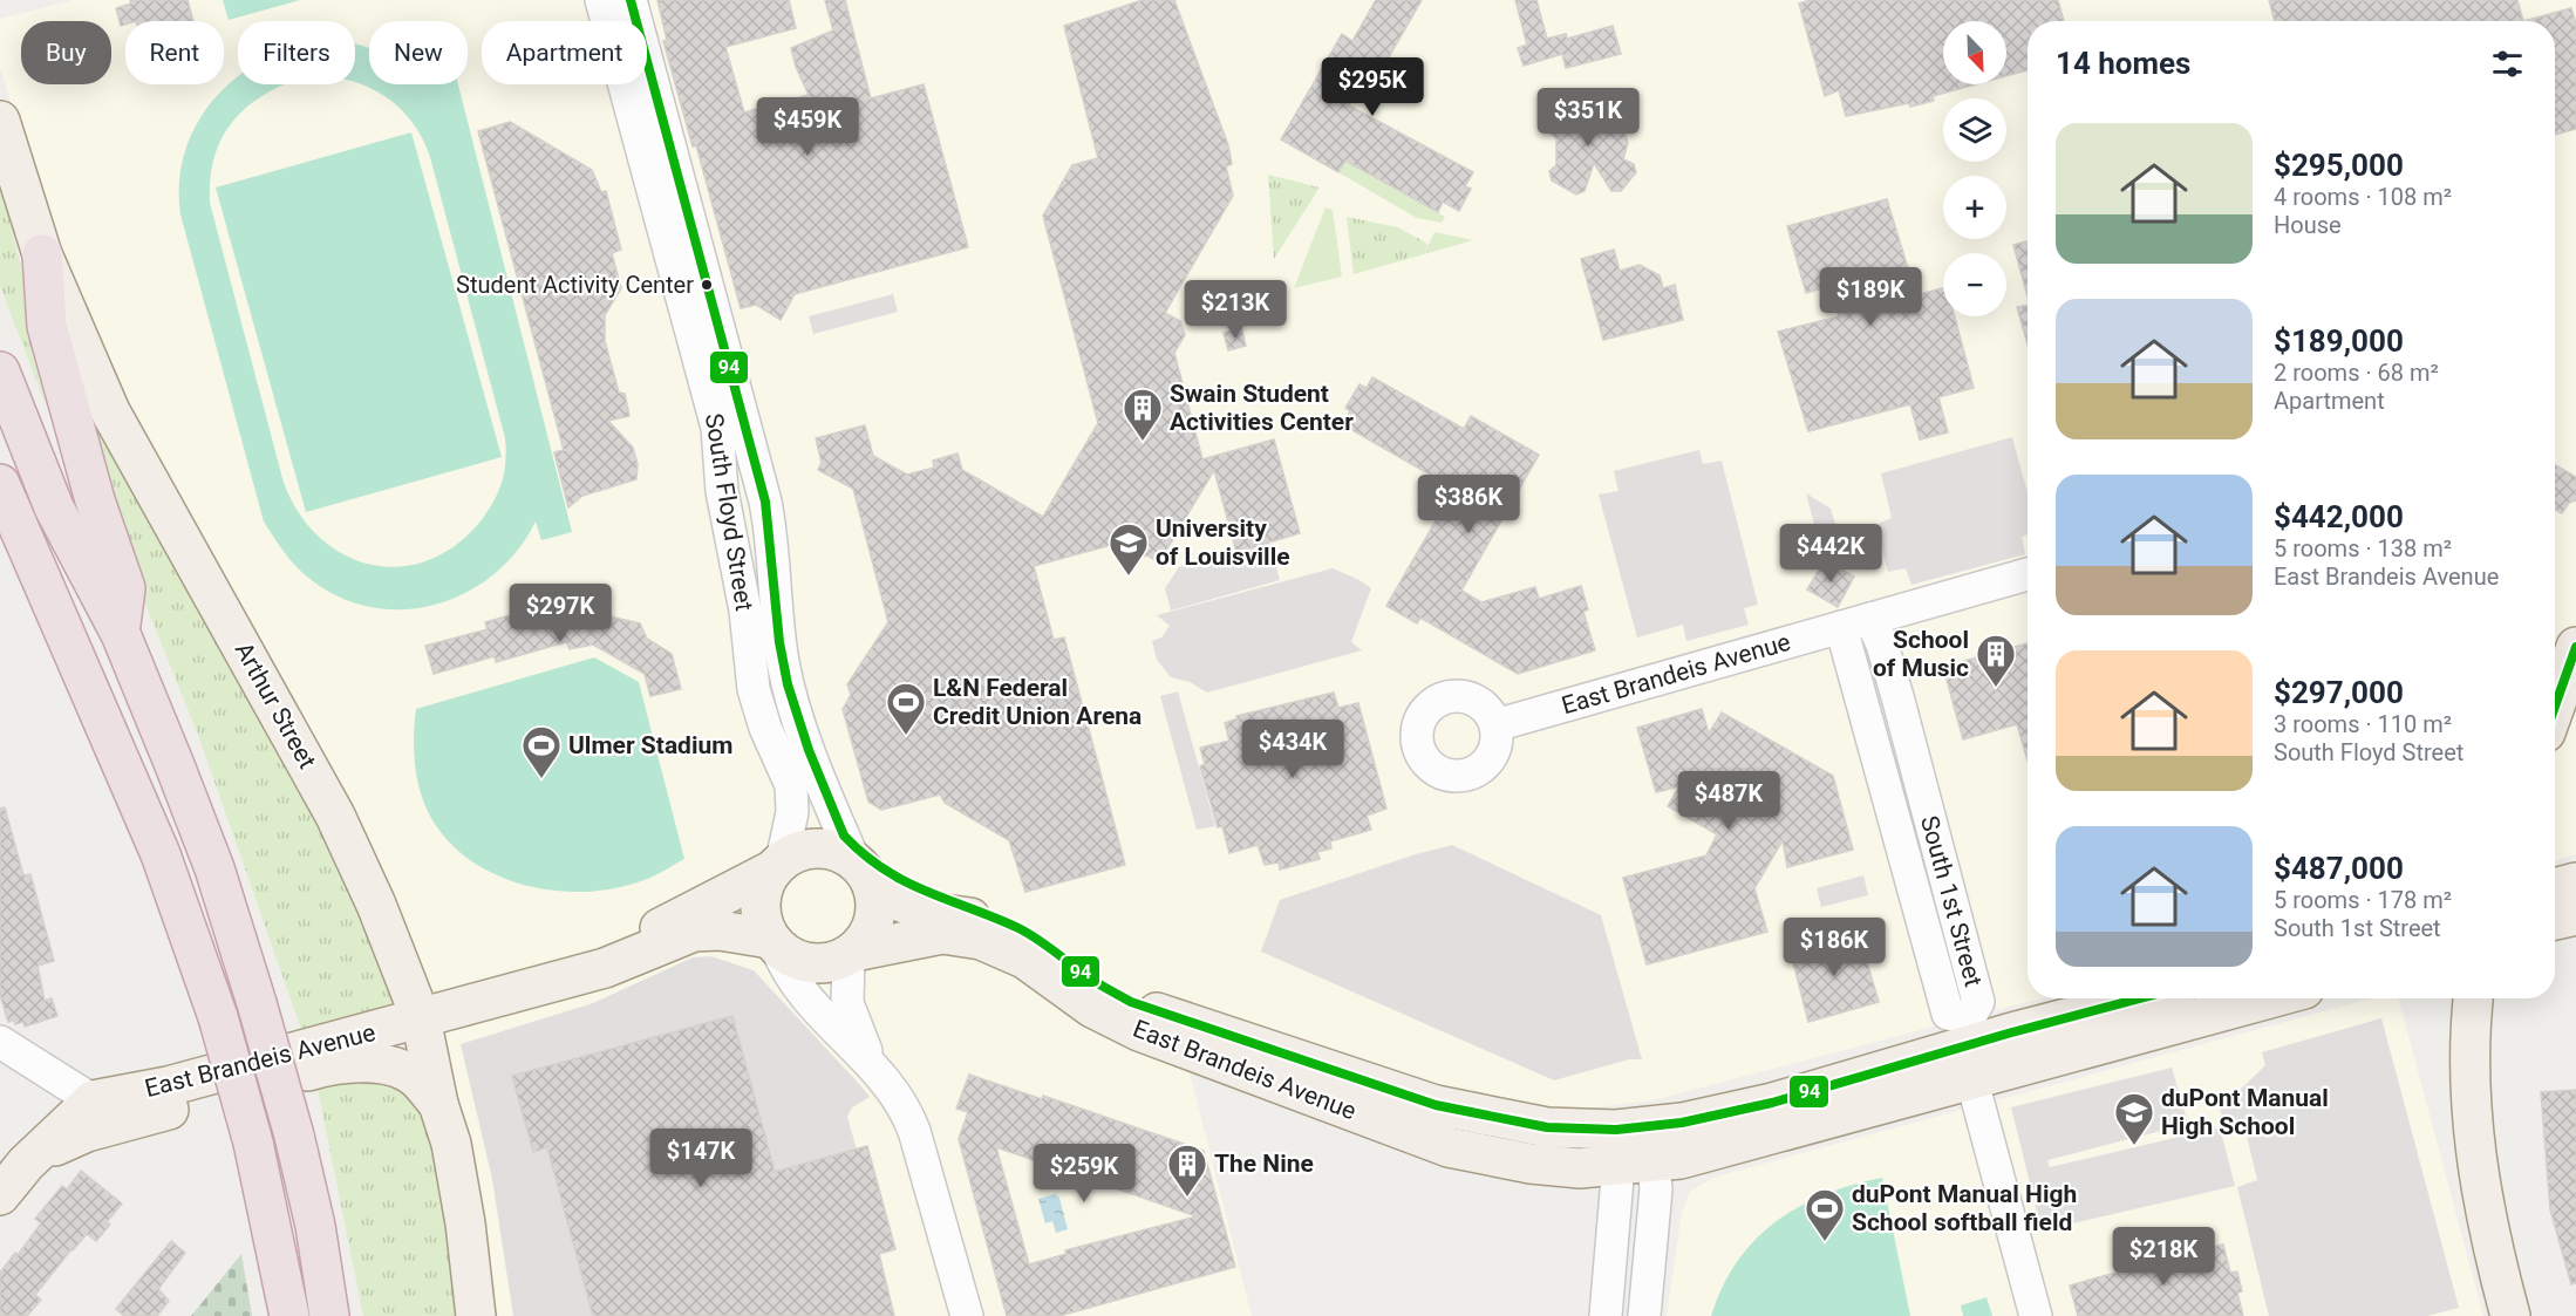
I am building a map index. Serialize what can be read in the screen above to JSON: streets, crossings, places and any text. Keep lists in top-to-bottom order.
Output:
{
  "streets": {
    "main road": ["East Brandeis Avenue", "Arthur Street"],
    "street": ["South Floyd Street", "South 1st Street"]
  },
  "crossings": [
    ["South Floyd Street", "East Brandeis Avenue"],
    ["East Brandeis Avenue", "Arthur Street"],
    ["East Brandeis Avenue", "South 1st Street"]
  ],
  "places": {
    "other": ["Student Activity Center"],
    "building": ["Swain Student Activities Center", "School of Music", "The Nine"],
    "school or university": ["University of Louisville", "duPont Manual High School"],
    "sports": ["L&N Federal Credit Union Arena", "Ulmer Stadium", "duPont Manual High School softball field"]
  },
  "lines": ["transit line 94"],
  "north": "bottom right",
  "page": {
    "map_buttons": ["+", "−"],
    "chip": [
      "Buy",
      "Rent",
      "Filters",
      "New",
      "Apartment"
    ],
    "heading": "14 homes",
    "price": [
      "$295K",
      "$351K",
      "$459K",
      "$189K",
      "$213K",
      "$386K",
      "$442K",
      "$297K",
      "$434K",
      "$487K",
      "$186K",
      "$147K",
      "$259K",
      "$218K"
    ],
    "list": [
      {
        "name": "$295,000",
        "note": "4 rooms · 108 m² · House"
      },
      {
        "name": "$189,000",
        "note": "2 rooms · 68 m² · Apartment"
      },
      {
        "name": "$442,000",
        "note": "5 rooms · 138 m² · East Brandeis Avenue"
      },
      {
        "name": "$297,000",
        "note": "3 rooms · 110 m² · South Floyd Street"
      },
      {
        "name": "$487,000",
        "note": "5 rooms · 178 m² · South 1st Street"
      }
    ]
  }
}
